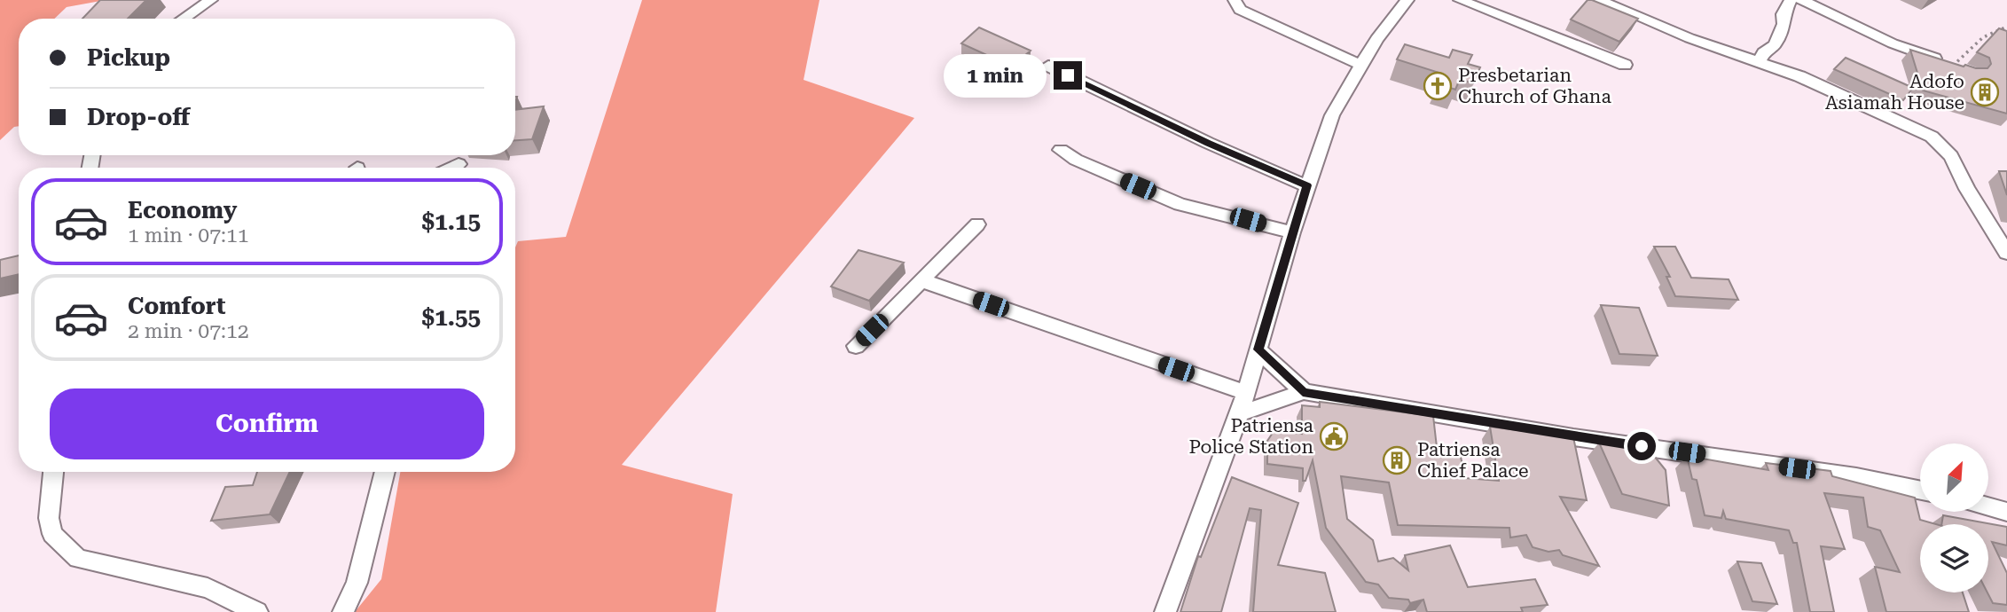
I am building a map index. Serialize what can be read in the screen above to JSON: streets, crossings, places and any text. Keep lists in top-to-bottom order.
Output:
{
  "places": {
    "church": ["Presbetarian Church of Ghana"],
    "building": ["Adofo Asiamah House", "Patriensa Chief Palace"],
    "public building": ["Patriensa Police Station"]
  },
  "north": "top right",
  "page": {
    "banner": ["Pickup", "Drop-off"],
    "bubble": "1 min",
    "list": [
      {
        "name": "Economy",
        "note": "1 min · 07:11",
        "value": "$1.15"
      },
      {
        "name": "Comfort",
        "note": "2 min · 07:12",
        "value": "$1.55"
      }
    ],
    "buttons": "Confirm"
  }
}
